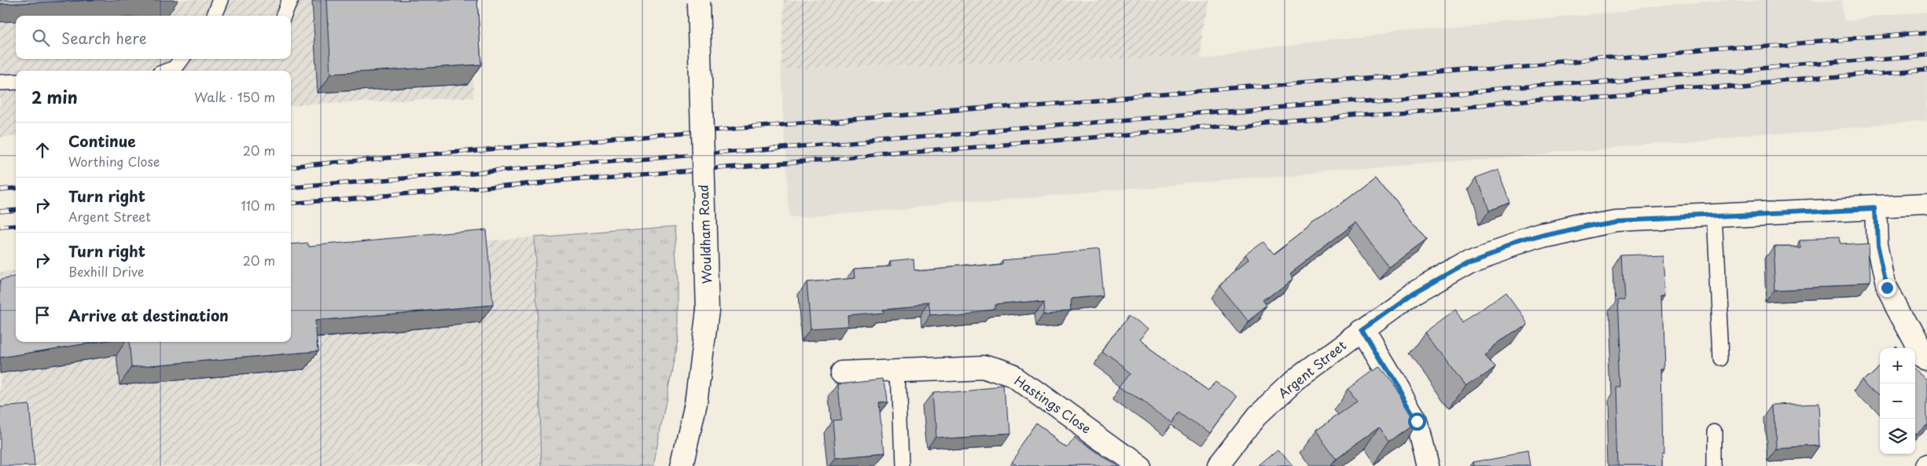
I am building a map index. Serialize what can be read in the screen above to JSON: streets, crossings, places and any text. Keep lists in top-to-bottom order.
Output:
{
  "streets": {
    "street": ["Wouldham Road", "Argent Street", "Hastings Close"]
  },
  "page": {
    "search": "Search here",
    "heading": ["2 min", "Walk · 150 m"],
    "list": [
      ["Continue", "Worthing Close", "20 m"],
      ["Turn right", "Argent Street", "110 m"],
      ["Turn right", "Bexhill Drive", "20 m"],
      "Arrive at destination"
    ],
    "map_buttons": ["+", "−"]
  }
}
